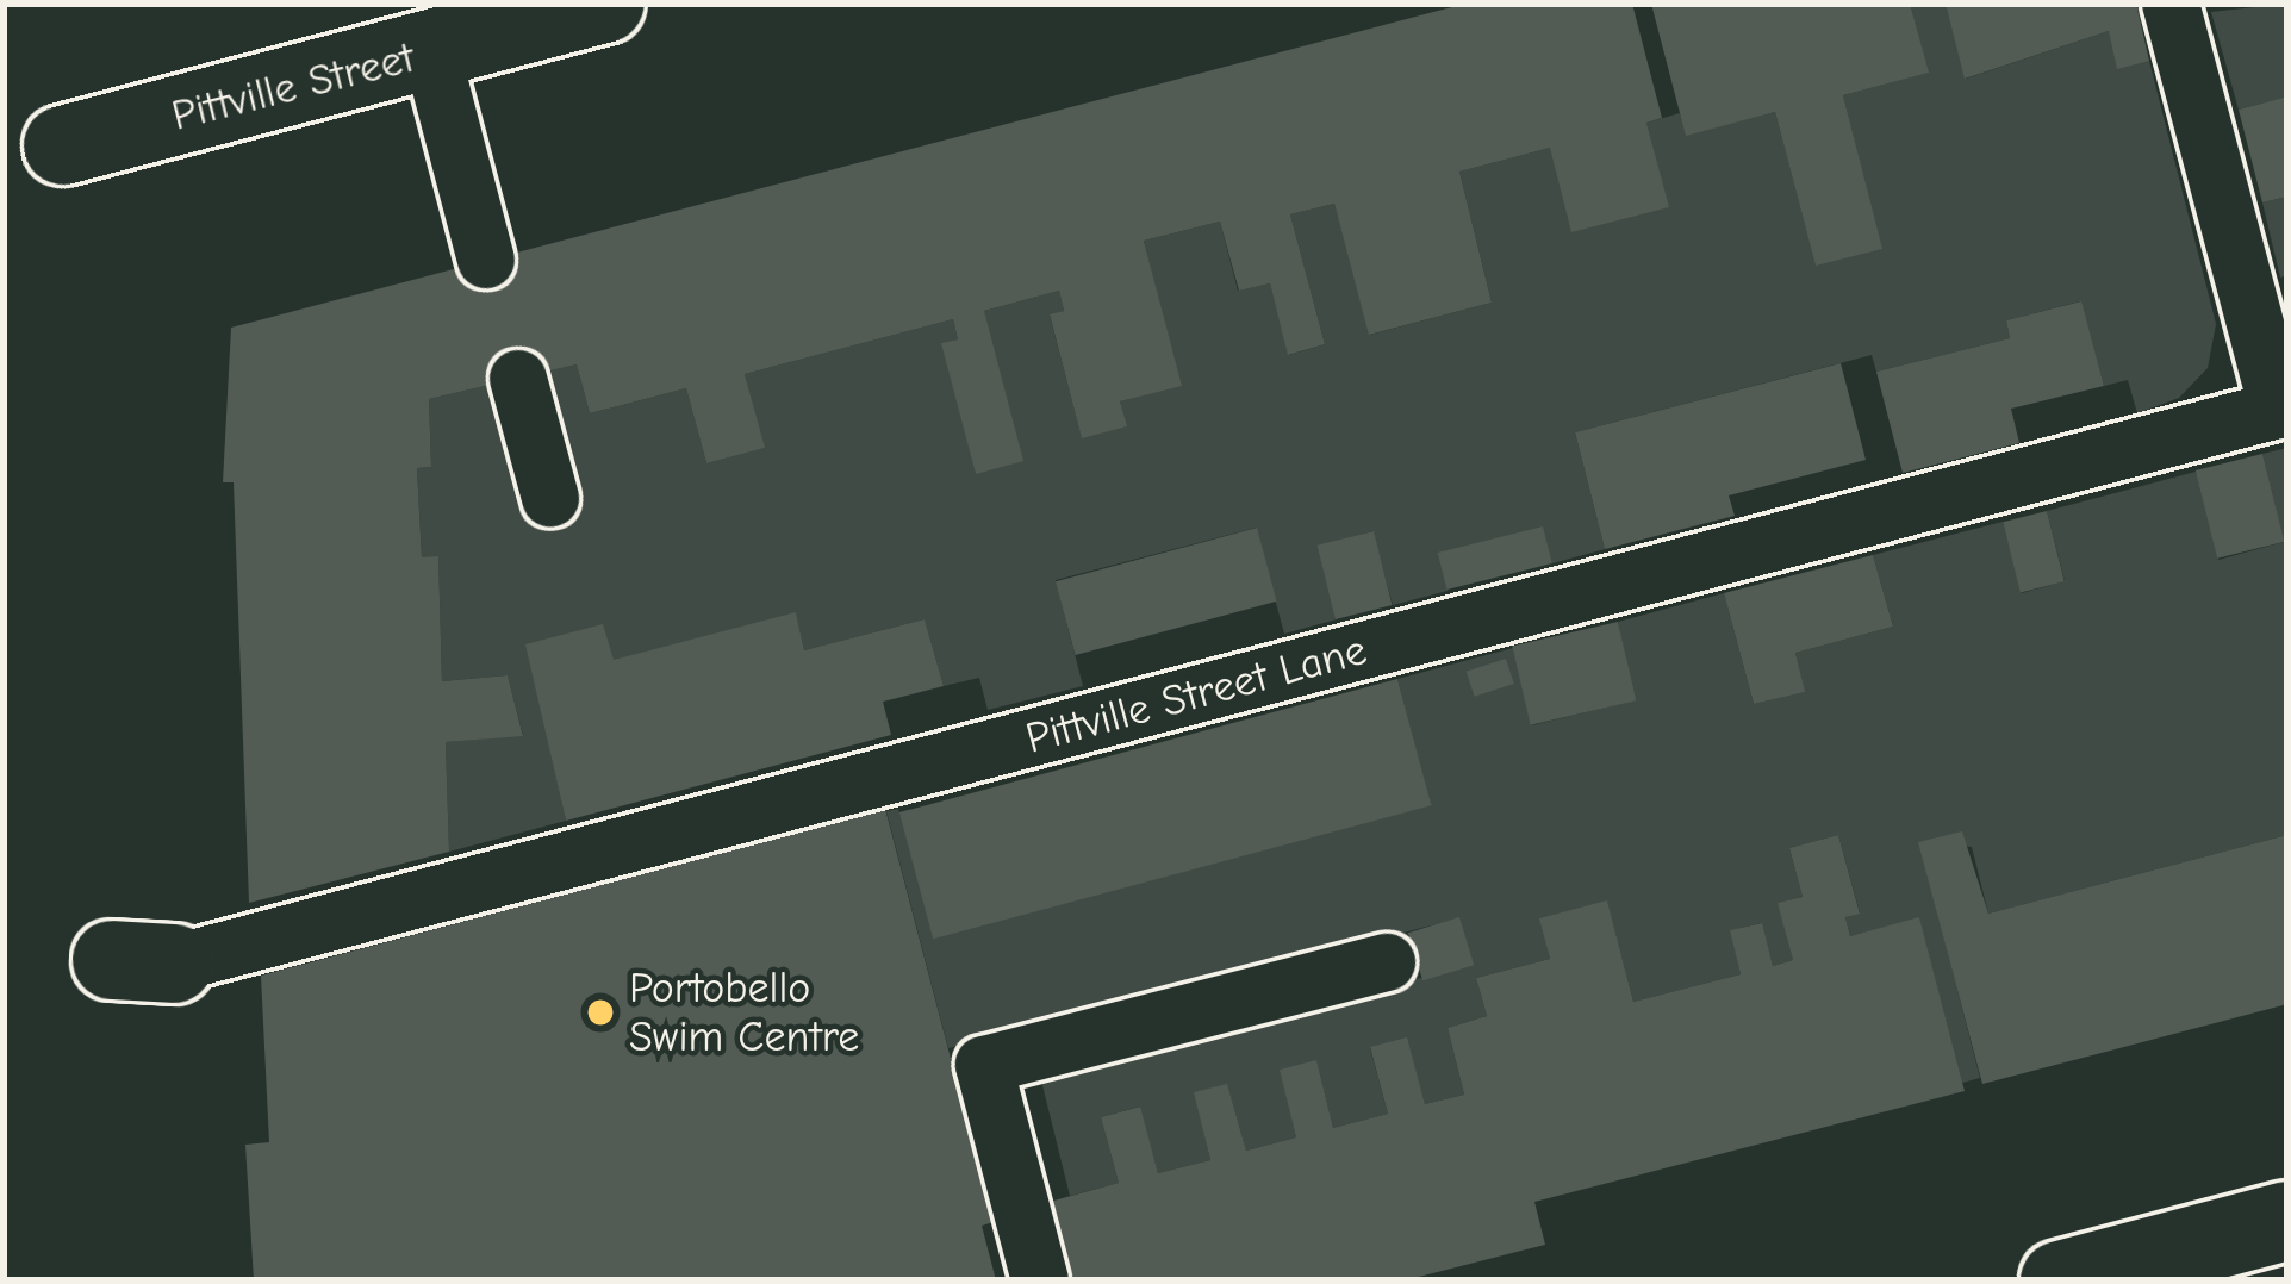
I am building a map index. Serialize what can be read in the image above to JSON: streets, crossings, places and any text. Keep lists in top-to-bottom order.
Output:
{
  "streets": {
    "street": ["Pittville Street"],
    "lane": ["Pittville Street Lane"]
  },
  "places": ["Portobello Swim Centre"]
}
